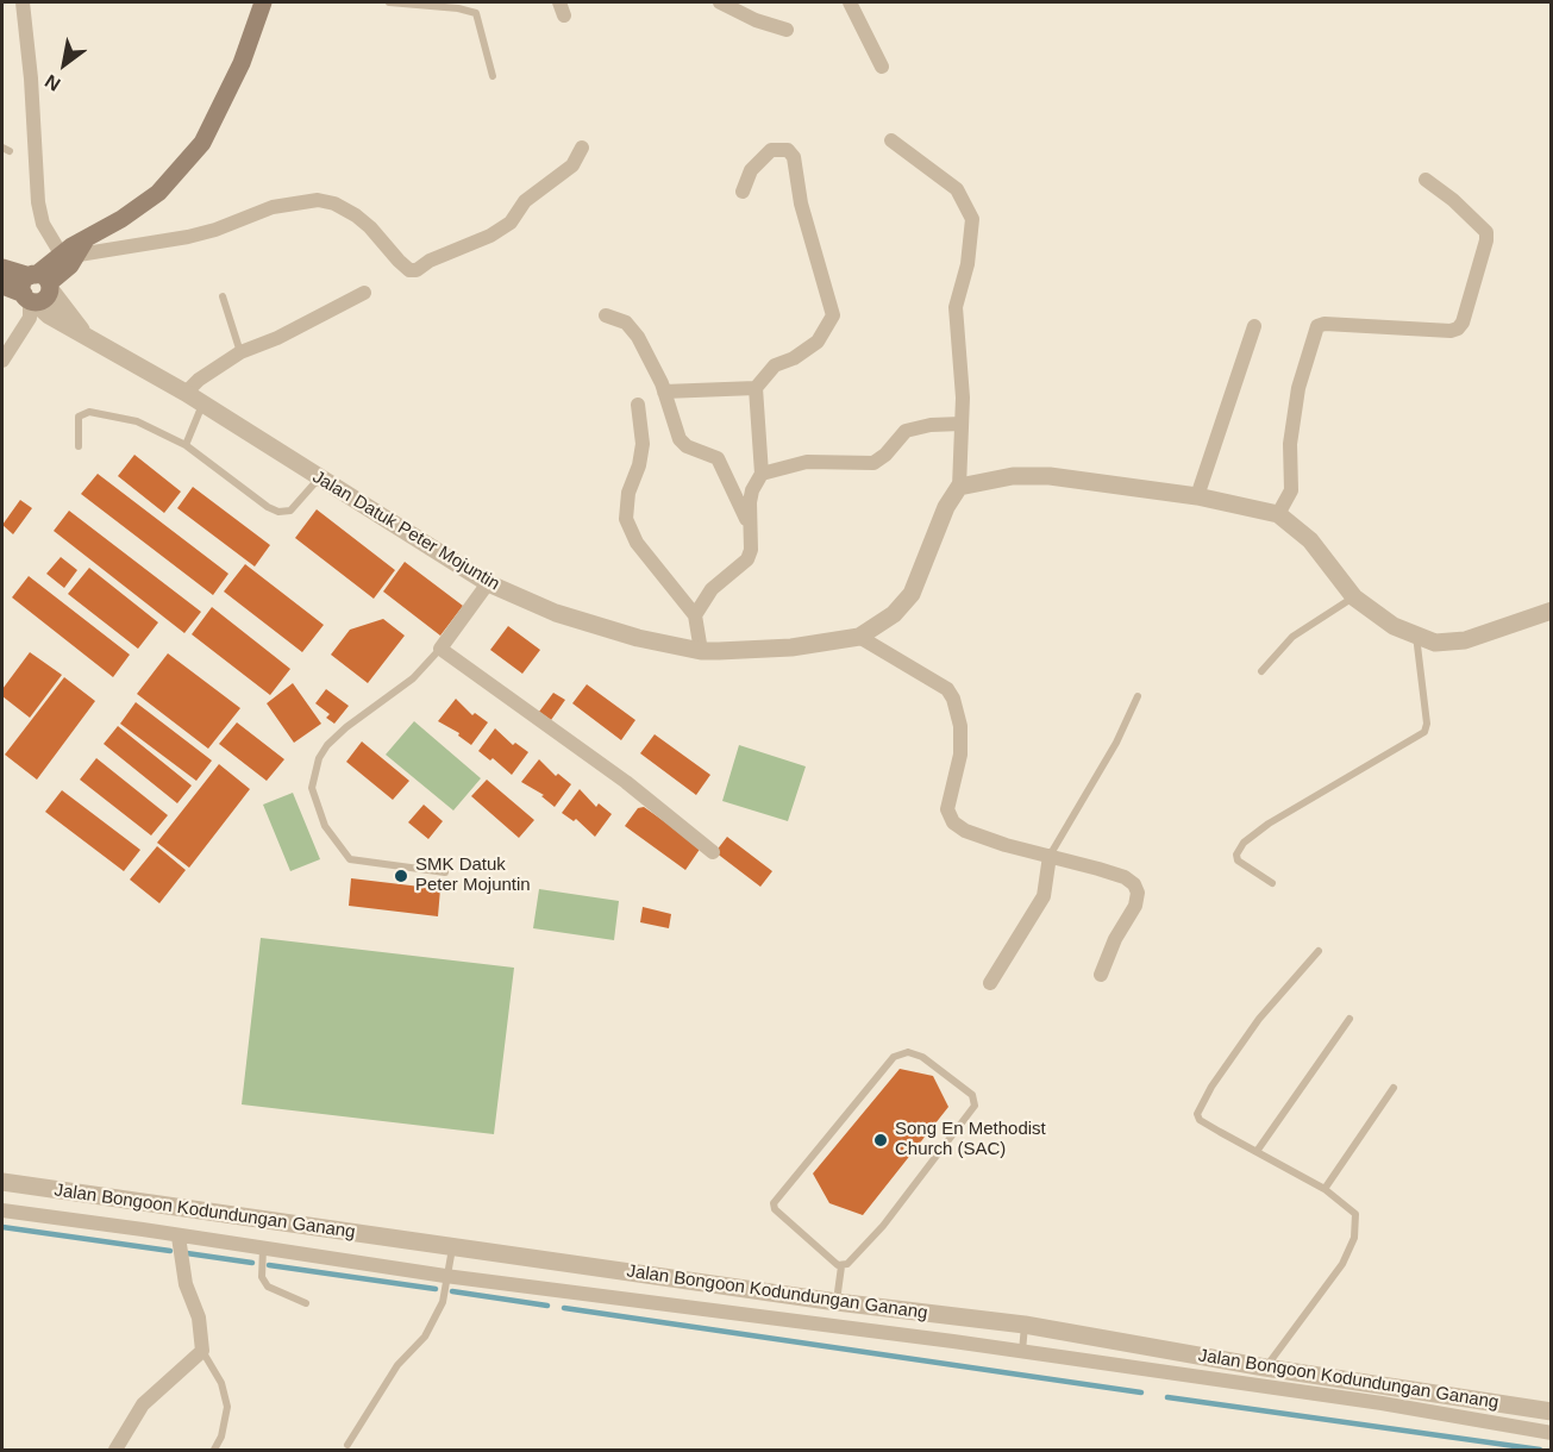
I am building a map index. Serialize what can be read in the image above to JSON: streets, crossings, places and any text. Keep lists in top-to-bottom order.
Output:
{
  "streets": {
    "main road": ["Jalan Datuk Peter Mojuntin"],
    "street": ["Jalan Bongoon Kodundungan Ganang"]
  },
  "places": ["SMK Datuk Peter Mojuntin", "Song En Methodist Church (SAC)"],
  "north": "bottom left"
}
